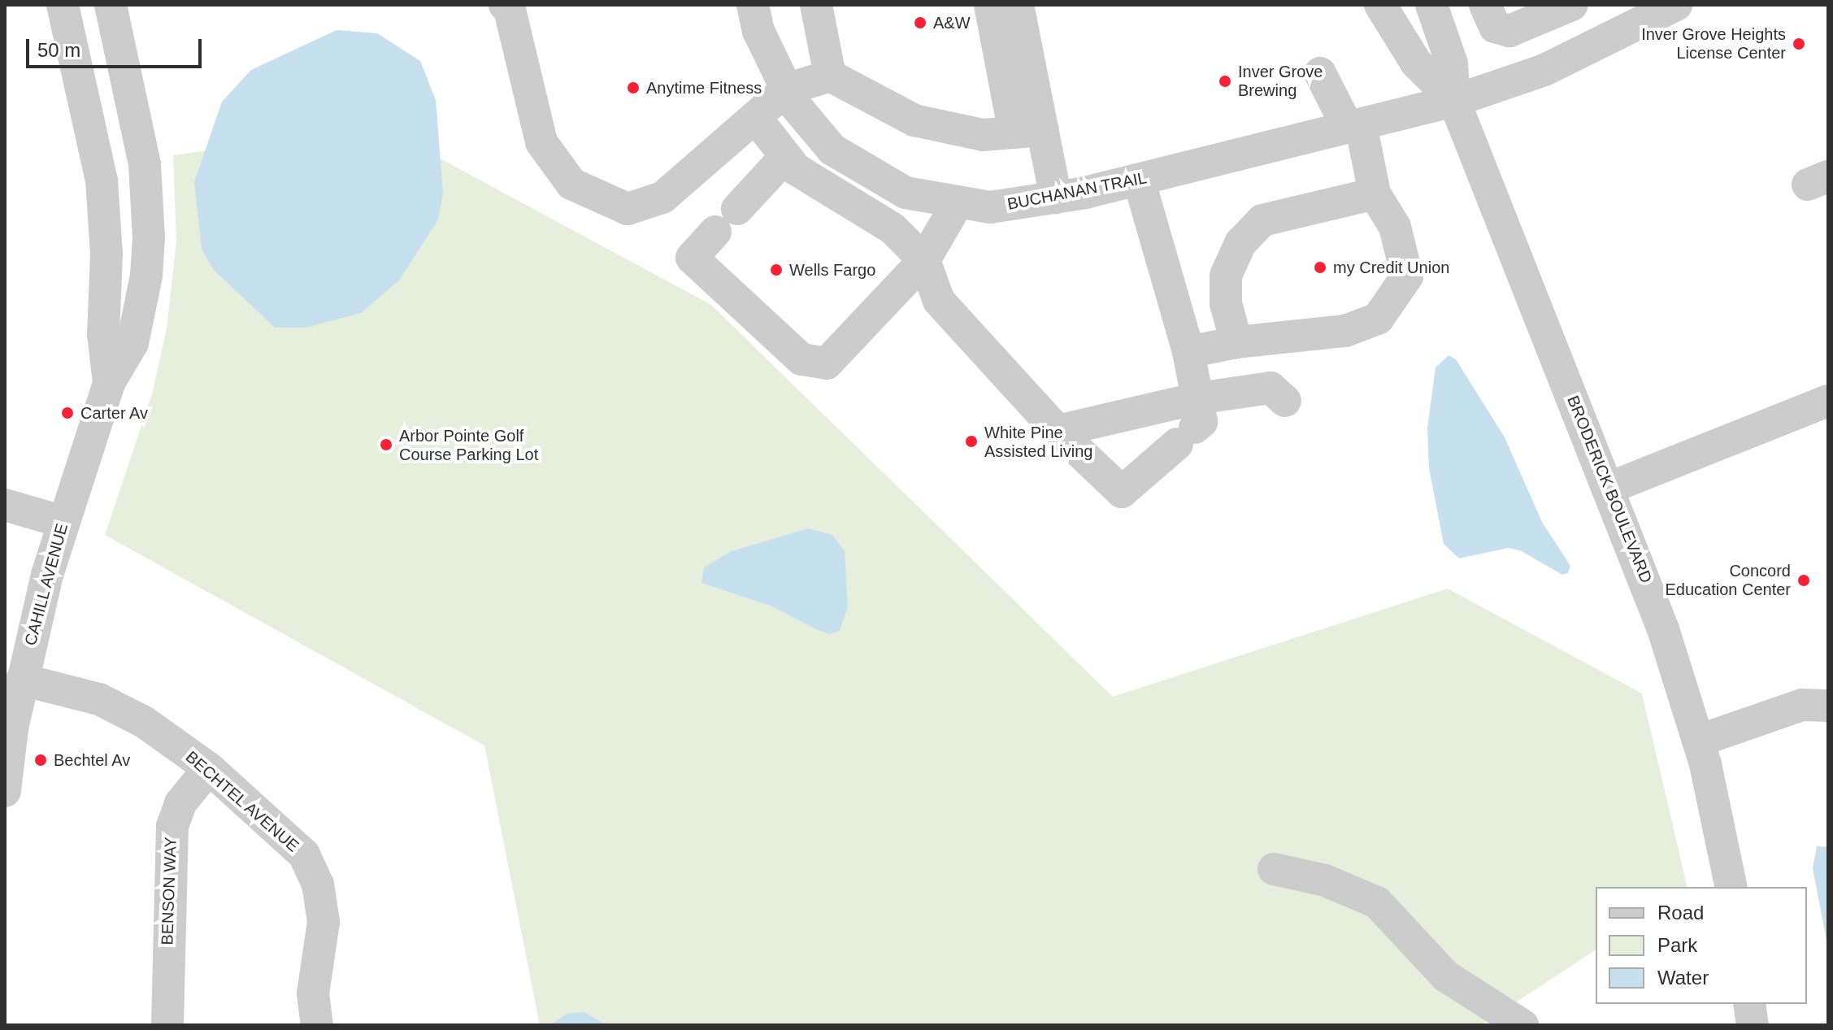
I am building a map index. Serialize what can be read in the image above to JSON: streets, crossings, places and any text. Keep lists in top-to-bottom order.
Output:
{
  "streets": {
    "street": [
      "BUCHANAN TRAIL",
      "BRODERICK BOULEVARD",
      "CAHILL AVENUE",
      "BECHTEL AVENUE",
      "BENSON WAY"
    ]
  },
  "crossings": [
    ["BUCHANAN TRAIL", "BRODERICK BOULEVARD"],
    ["CAHILL AVENUE", "BECHTEL AVENUE"],
    ["BECHTEL AVENUE", "BENSON WAY"]
  ],
  "places": [
    "A&W",
    "Inver Grove Heights License Center",
    "Inver Grove Brewing",
    "Anytime Fitness",
    "my Credit Union",
    "Wells Fargo",
    "Carter Av",
    "White Pine Assisted Living",
    "Arbor Pointe Golf Course Parking Lot",
    "Concord Education Center",
    "Bechtel Av"
  ],
  "legend": ["Road", "Park", "Water"],
  "scale_bar": "50 m"
}
